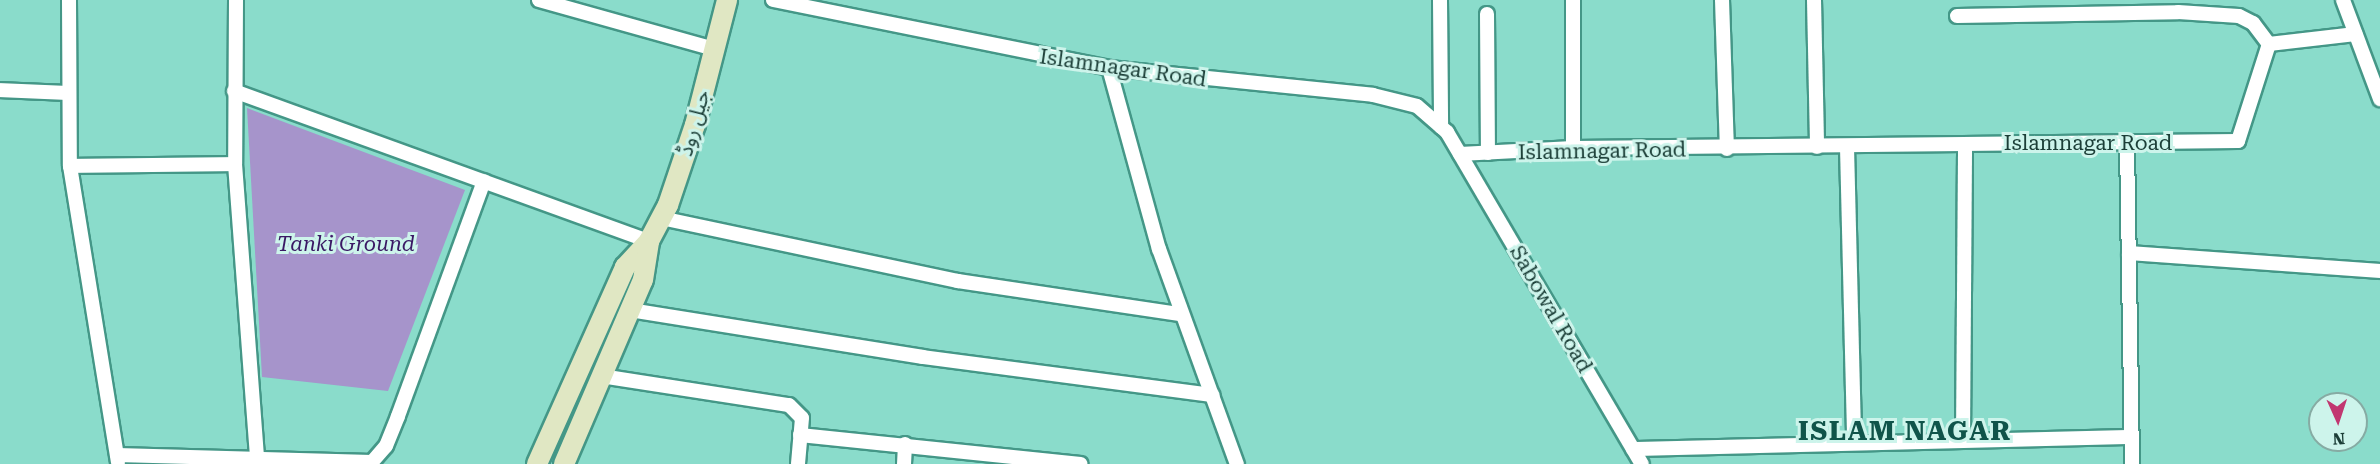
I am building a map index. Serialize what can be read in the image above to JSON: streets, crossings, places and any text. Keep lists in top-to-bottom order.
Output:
{
  "streets": {
    "main road": ["جیل روڈ"],
    "street": ["Islamnagar Road", "Sabowal Road"]
  },
  "crossings": [
    ["Islamnagar Road", "Sabowal Road"]
  ],
  "districts": ["ISLAM NAGAR"],
  "parks": ["Tanki Ground"],
  "north": "bottom"
}
